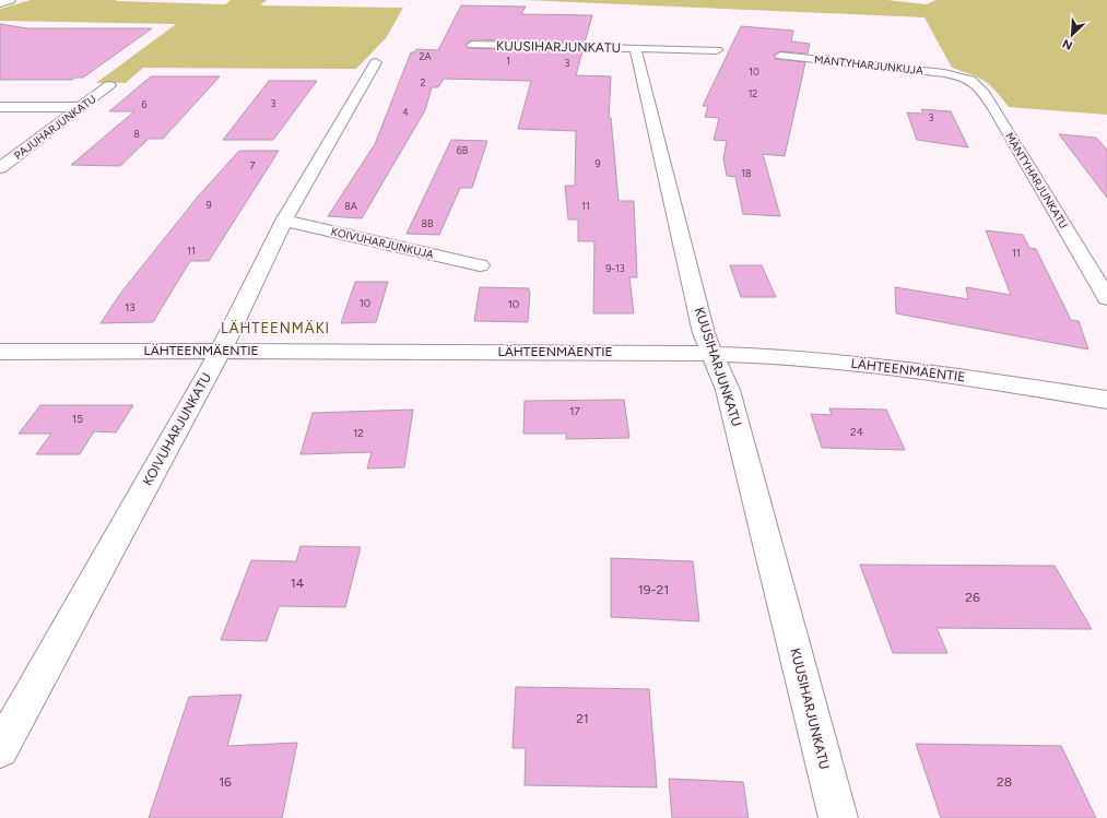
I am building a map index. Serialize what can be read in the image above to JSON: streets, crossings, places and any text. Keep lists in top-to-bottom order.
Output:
{
  "streets": {
    "street": [
      "KUUSIHARJUNKATU",
      "MÄNTYHARJUNKUJA",
      "PAJUHARJUNKATU",
      "MÄNTYHARJUNKATU",
      "KOIVUHARJUNKUJA",
      "LÄHTEENMÄENTIE",
      "KOIVUHARJUNKATU"
    ]
  },
  "crossings": [
    ["KUUSIHARJUNKATU", "LÄHTEENMÄENTIE"],
    ["MÄNTYHARJUNKUJA", "MÄNTYHARJUNKATU"],
    ["KOIVUHARJUNKUJA", "KOIVUHARJUNKATU"],
    ["LÄHTEENMÄENTIE", "KOIVUHARJUNKATU"]
  ],
  "districts": ["LÄHTEENMÄKI"],
  "house_numbers": [
    "2A",
    "1",
    "3",
    "10",
    "2",
    "12",
    "3",
    "6",
    "4",
    "3",
    "8",
    "6B",
    "9",
    "7",
    "18",
    "9",
    "8A",
    "11",
    "8B",
    "11",
    "11",
    "9-13",
    "10",
    "10",
    "13",
    "17",
    "15",
    "24",
    "12",
    "14",
    "19-21",
    "26",
    "21",
    "16",
    "28"
  ],
  "north": "bottom left"
}
